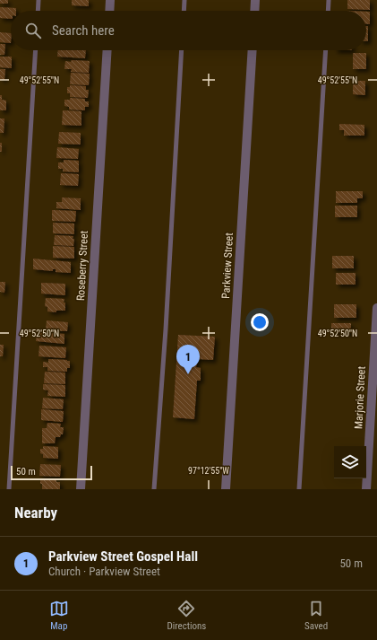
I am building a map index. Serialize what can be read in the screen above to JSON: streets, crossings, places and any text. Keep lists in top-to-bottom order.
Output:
{
  "streets": {
    "street": ["Roseberry Street", "Parkview Street", "Marjorie Street"]
  },
  "scale_bar": "50 m",
  "page": {
    "search": "Search here",
    "pins": "1",
    "scale": "50 m",
    "heading": "Nearby",
    "list": [
      {
        "mark": "1",
        "name": "Parkview Street Gospel Hall",
        "note": "Church · Parkview Street",
        "value": "50 m"
      }
    ],
    "nav": ["Map", "Directions", "Saved"]
  },
  "coordinates": ["49°52'55\"N", "49°52'50\"N", "97°12'55\"W"]
}
